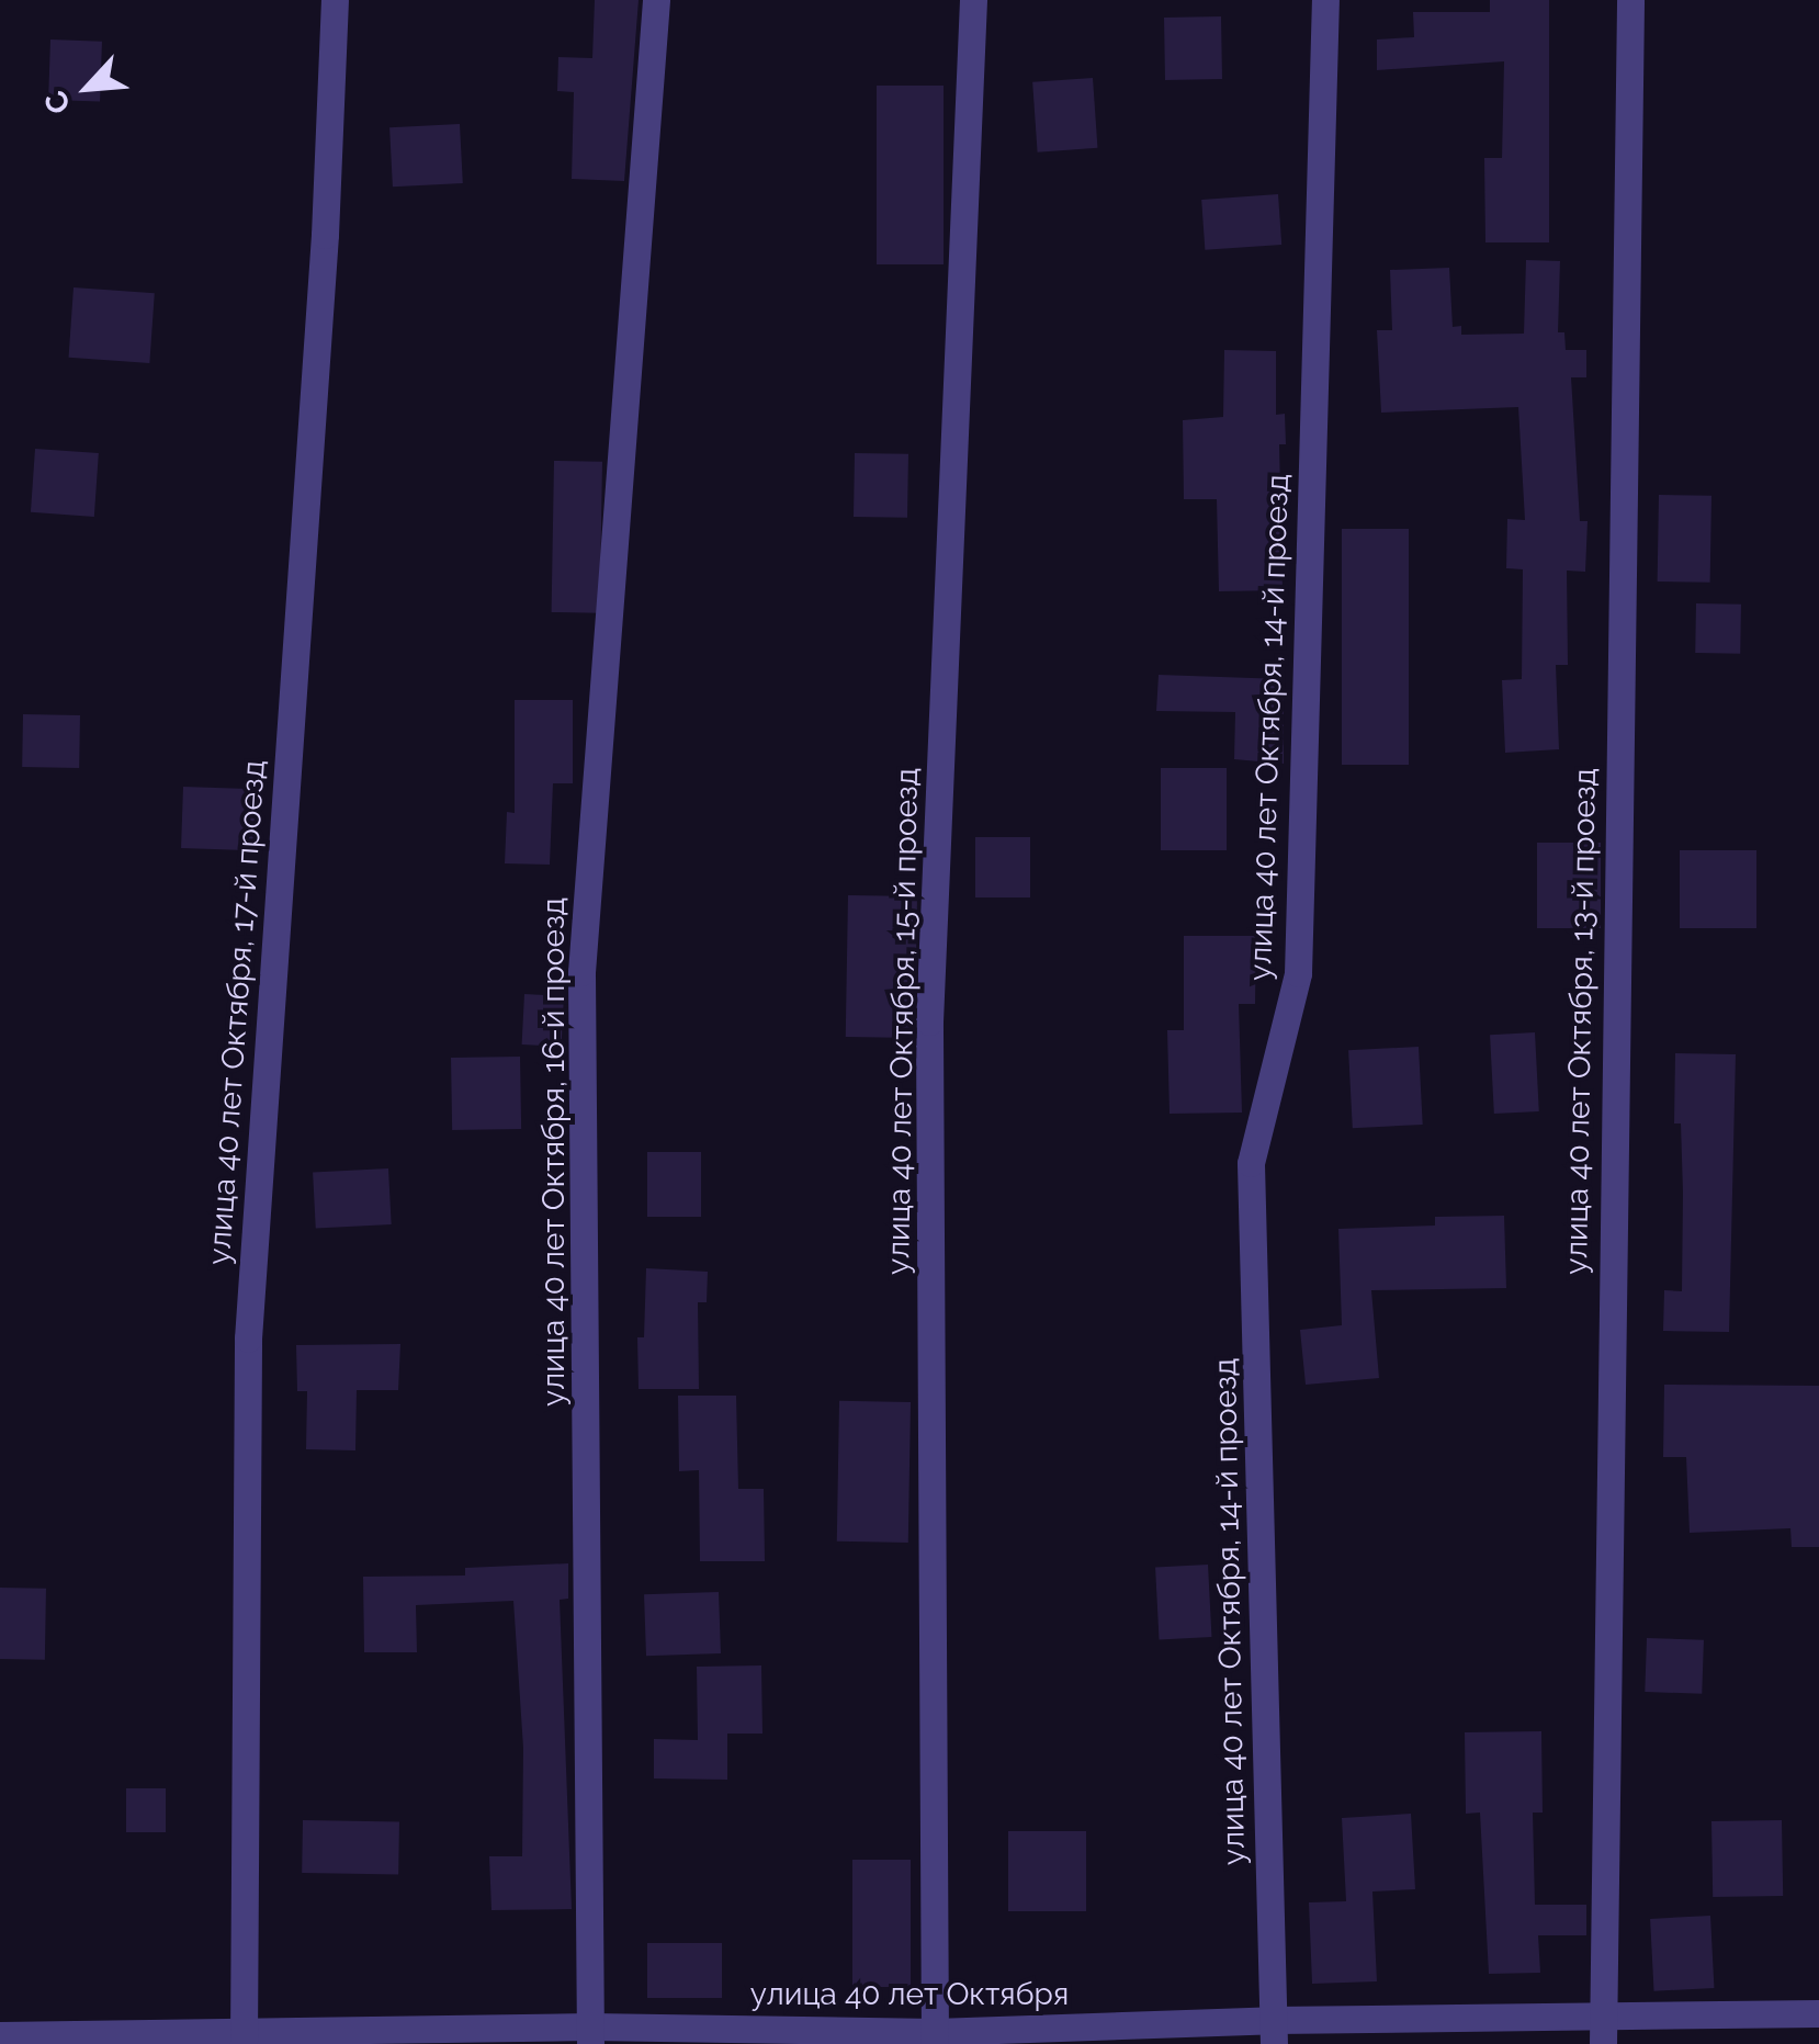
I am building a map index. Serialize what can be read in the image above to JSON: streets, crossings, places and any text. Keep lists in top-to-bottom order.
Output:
{
  "streets": {
    "street": [
      "улица 40 лет Октября, 14-й проезд",
      "улица 40 лет Октября, 17-й проезд",
      "улица 40 лет Октября, 15-й проезд",
      "улица 40 лет Октября, 13-й проезд",
      "улица 40 лет Октября, 16-й проезд",
      "улица 40 лет Октября"
    ]
  },
  "crossings": [
    ["улица 40 лет Октября, 14-й проезд", "улица 40 лет Октября"],
    ["улица 40 лет Октября, 17-й проезд", "улица 40 лет Октября"],
    ["улица 40 лет Октября, 15-й проезд", "улица 40 лет Октября"],
    ["улица 40 лет Октября, 13-й проезд", "улица 40 лет Октября"],
    ["улица 40 лет Октября, 16-й проезд", "улица 40 лет Октября"]
  ],
  "north": "bottom left"
}
